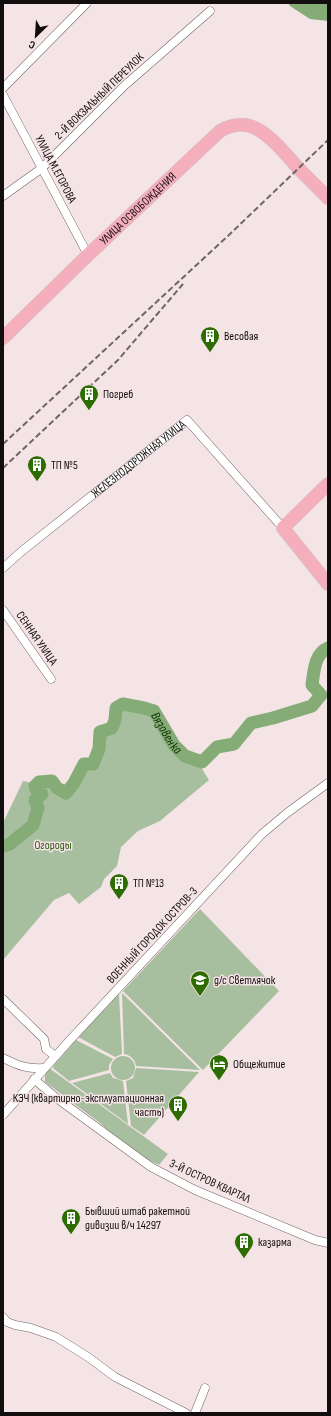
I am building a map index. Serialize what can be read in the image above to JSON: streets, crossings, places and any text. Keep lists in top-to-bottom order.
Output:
{
  "streets": {
    "main road": ["УЛИЦА ОСВОБОЖДЕНИЯ"],
    "street": [
      "2-Й ВОКЗАЛЬНЫЙ ПЕРЕУЛОК",
      "УЛИЦА М.ЕГОРОВА",
      "ЖЕЛЕЗНОДОРОЖНАЯ УЛИЦА",
      "СЕННАЯ УЛИЦА",
      "ВОЕННЫЙ ГОРОДОК ОСТРОВ-3",
      "3-Й ОСТРОВ КВАРТАЛ"
    ]
  },
  "crossings": [
    ["2-Й ВОКЗАЛЬНЫЙ ПЕРЕУЛОК", "УЛИЦА М.ЕГОРОВА"],
    ["УЛИЦА М.ЕГОРОВА", "УЛИЦА ОСВОБОЖДЕНИЯ"],
    ["ВОЕННЫЙ ГОРОДОК ОСТРОВ-3", "3-Й ОСТРОВ КВАРТАЛ"]
  ],
  "water": ["Вязовенка"],
  "parks": ["Огороды"],
  "places": {
    "building": [
      "Весовая",
      "Погреб",
      "ТП №5",
      "ТП №13",
      "КЭЧ (квартирно-эксплуатационная часть)",
      "Бывший штаб ракетной дивизии в/ч 14297",
      "казарма"
    ],
    "school or university": ["д/с Светлячок"],
    "hotel": ["Общежитие"]
  },
  "north": "bottom left"
}
